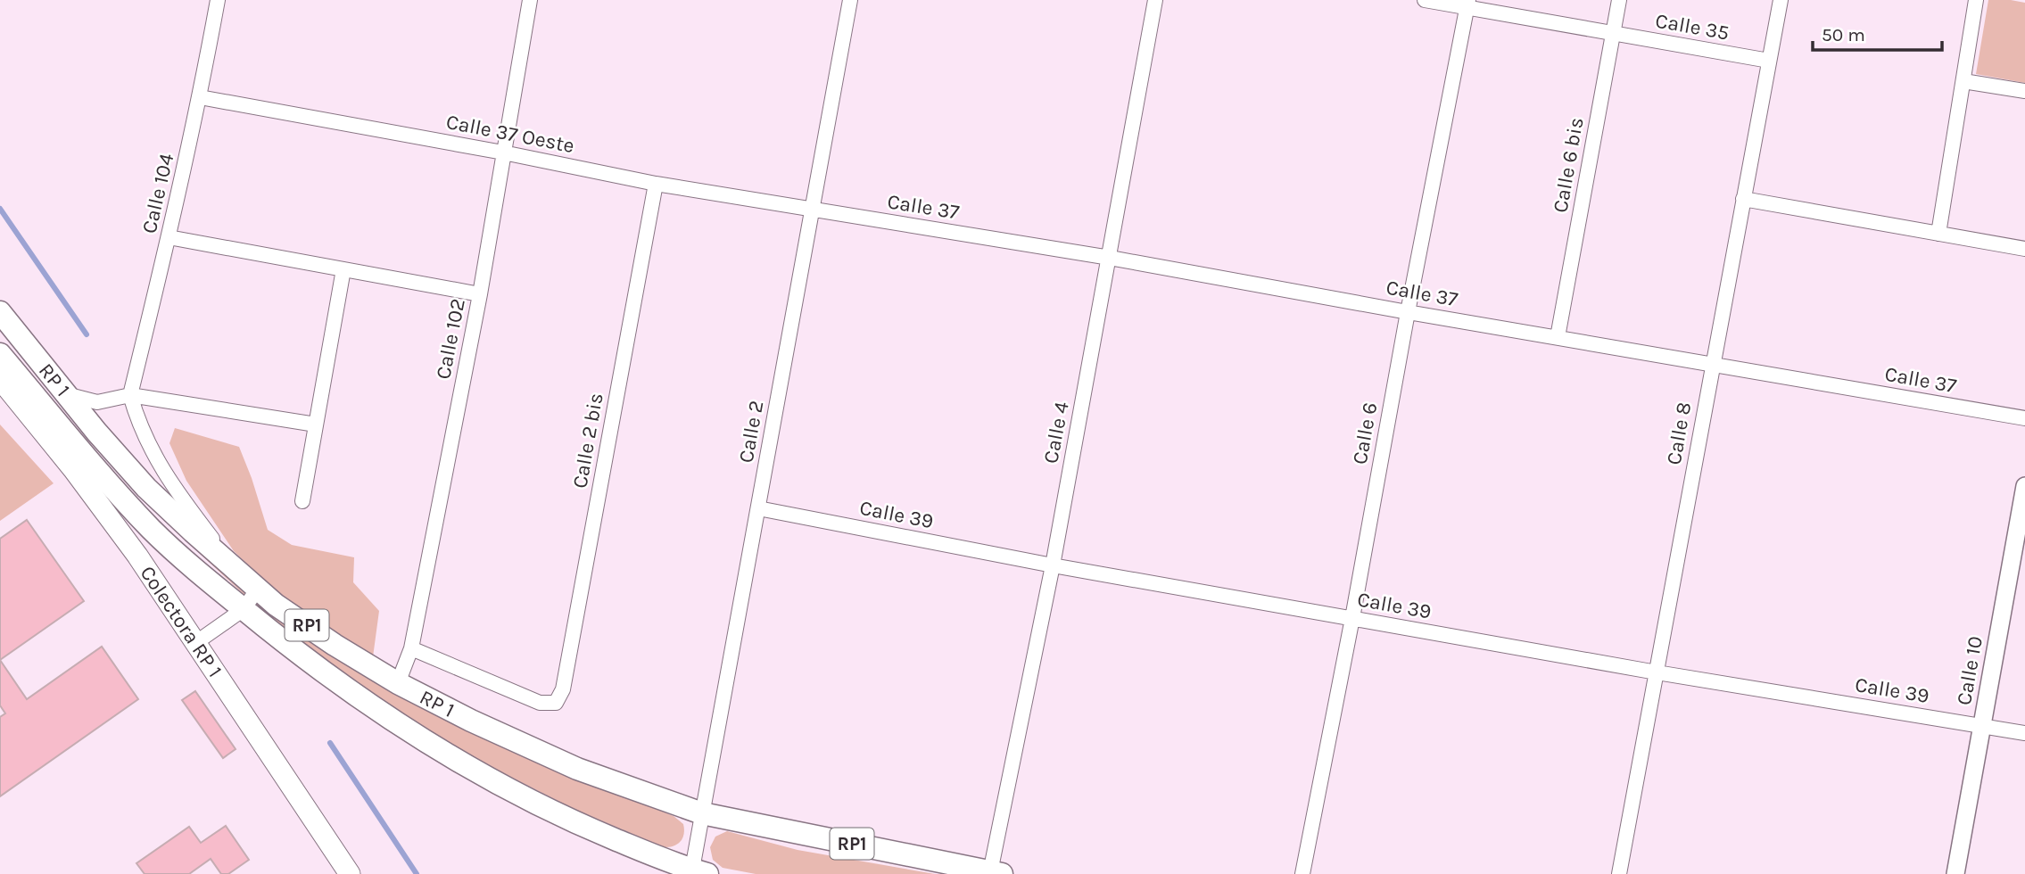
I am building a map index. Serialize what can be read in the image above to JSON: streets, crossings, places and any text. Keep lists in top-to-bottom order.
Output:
{
  "streets": {
    "main road": ["RP 1", "Colectora RP 1", "RP1"],
    "street": [
      "Calle 35",
      "Calle 37 Oeste",
      "Calle 6 bis",
      "Calle 104",
      "Calle 37",
      "Calle 102",
      "Calle 2",
      "Calle 4",
      "Calle 6",
      "Calle 8",
      "Calle 2 bis",
      "Calle 39",
      "Calle 10"
    ]
  },
  "crossings": [
    ["Calle 35", "Calle 6 bis"],
    ["Calle 35", "Calle 6"],
    ["Calle 35", "Calle 8"],
    ["Calle 37 Oeste", "Calle 104"],
    ["Calle 37 Oeste", "Calle 37"],
    ["Calle 37 Oeste", "Calle 102"],
    ["Calle 37 Oeste", "Calle 2"],
    ["Calle 37 Oeste", "Calle 2 bis"],
    ["Calle 6 bis", "Calle 37"],
    ["Calle 37", "Calle 2"],
    ["Calle 37", "Calle 4"],
    ["Calle 37", "Calle 6"],
    ["Calle 37", "Calle 8"],
    ["Calle 102", "RP 1"],
    ["Calle 102", "Calle 2 bis"],
    ["RP 1", "Calle 2"],
    ["RP 1", "Calle 4"],
    ["Calle 2", "Calle 39"],
    ["Calle 4", "Calle 39"],
    ["Calle 6", "Calle 39"],
    ["Calle 8", "Calle 39"],
    ["Calle 39", "Calle 10"]
  ],
  "scale_bar": "50 m"
}
